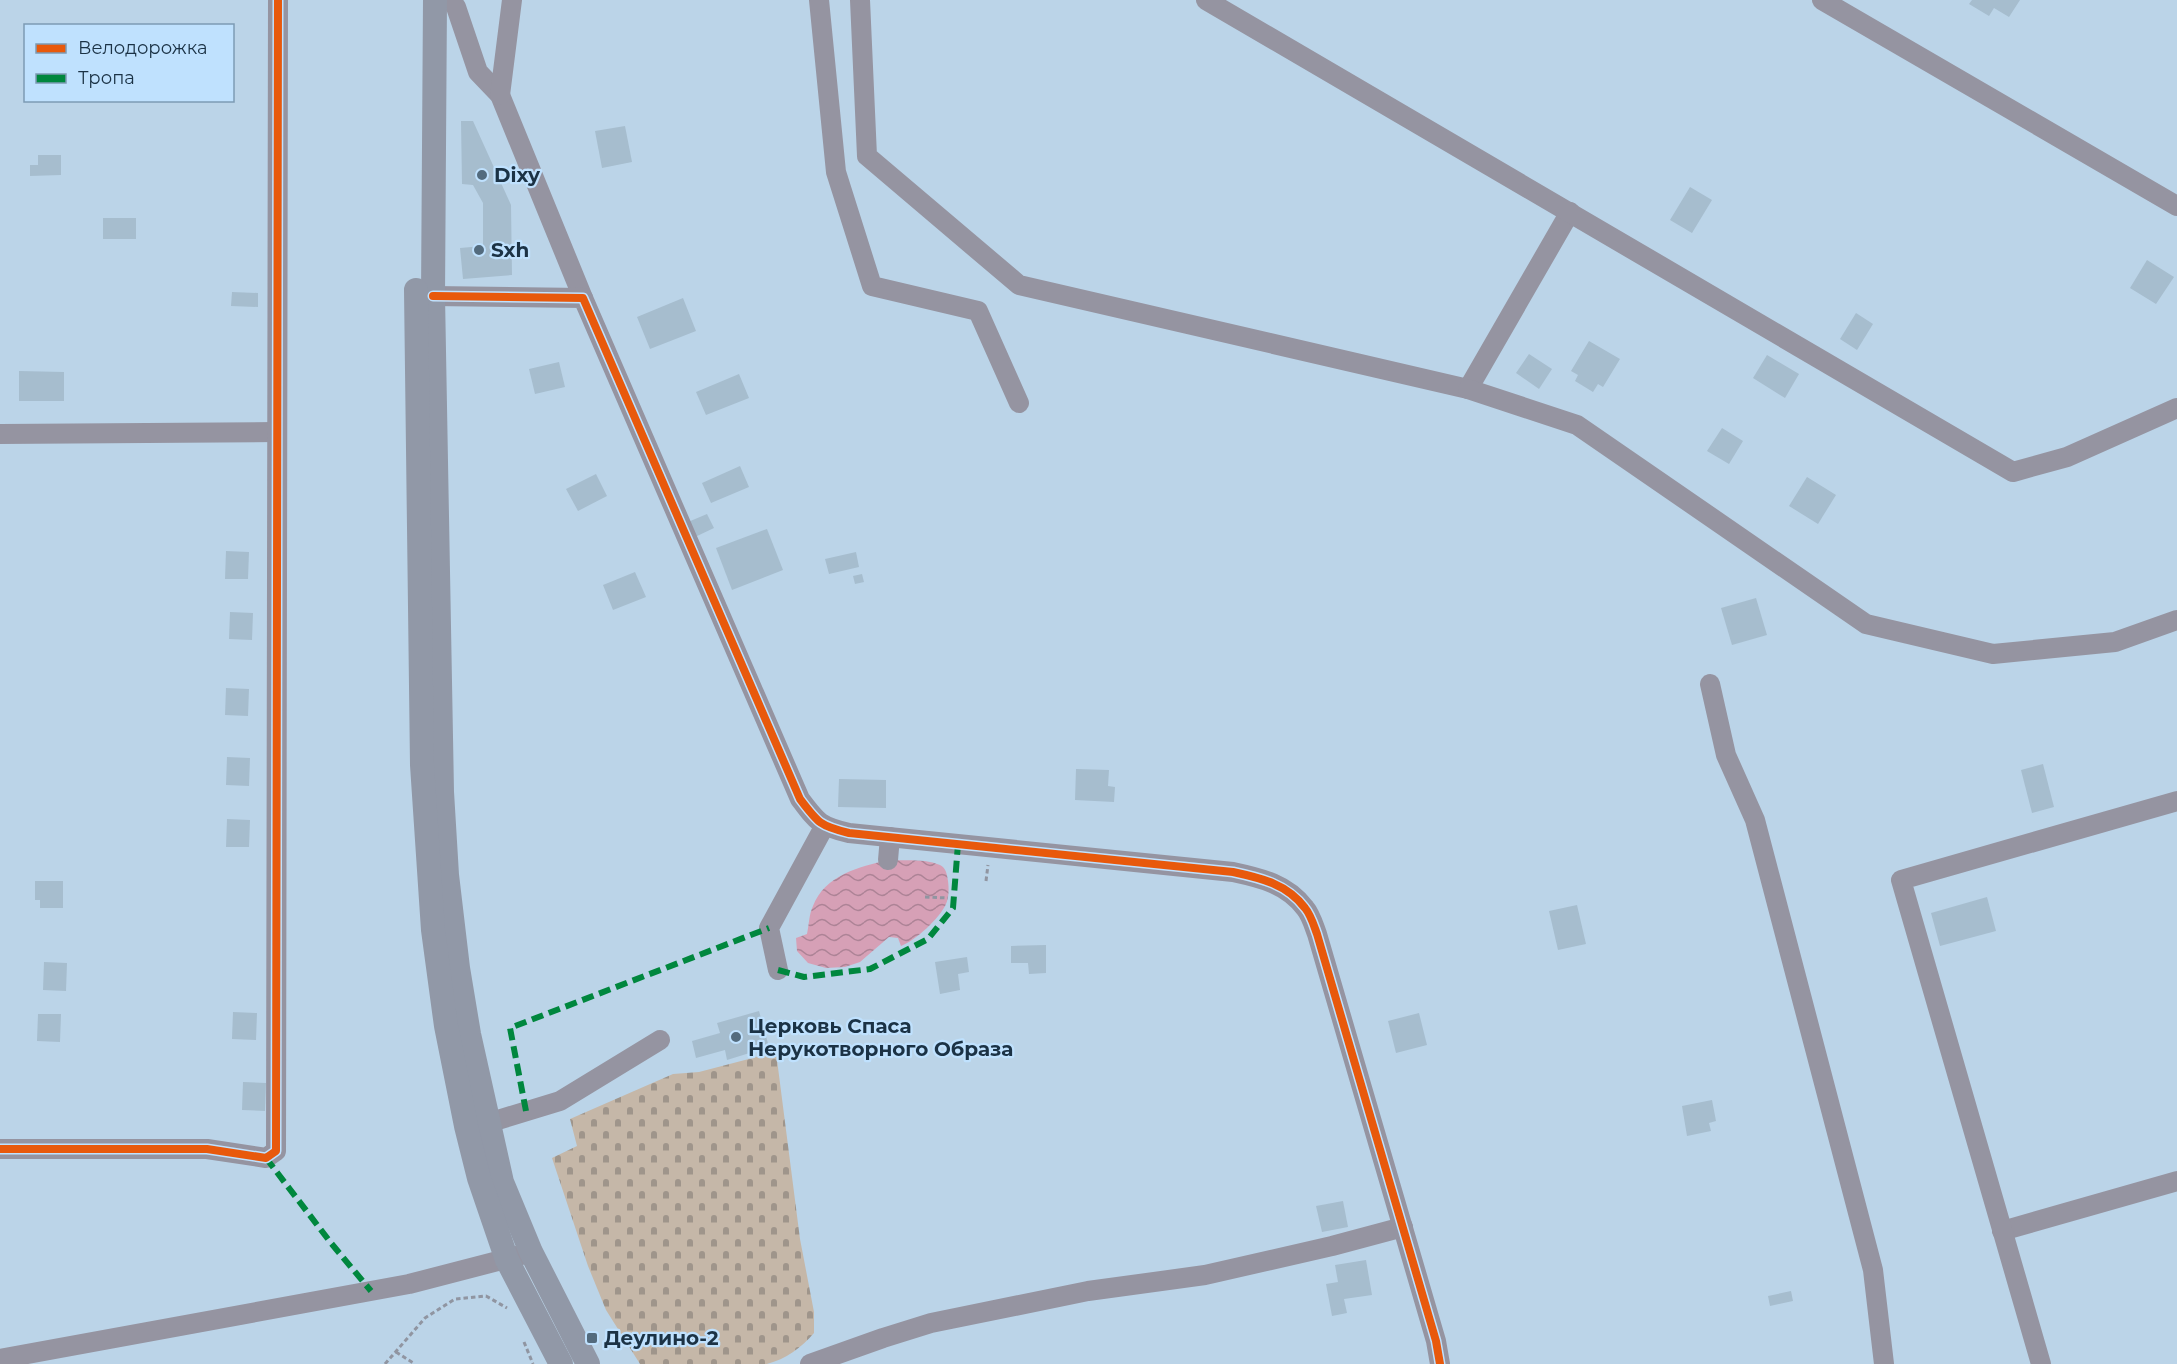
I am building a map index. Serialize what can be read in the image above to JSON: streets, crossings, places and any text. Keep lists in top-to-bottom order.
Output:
{
  "places": {
    "other": ["Dixy", "Sxh", "Церковь Спаса Нерукотворного Образа"],
    "transit": ["Деулино-2"]
  },
  "legend": ["Велодорожка", "Тропа"]
}
